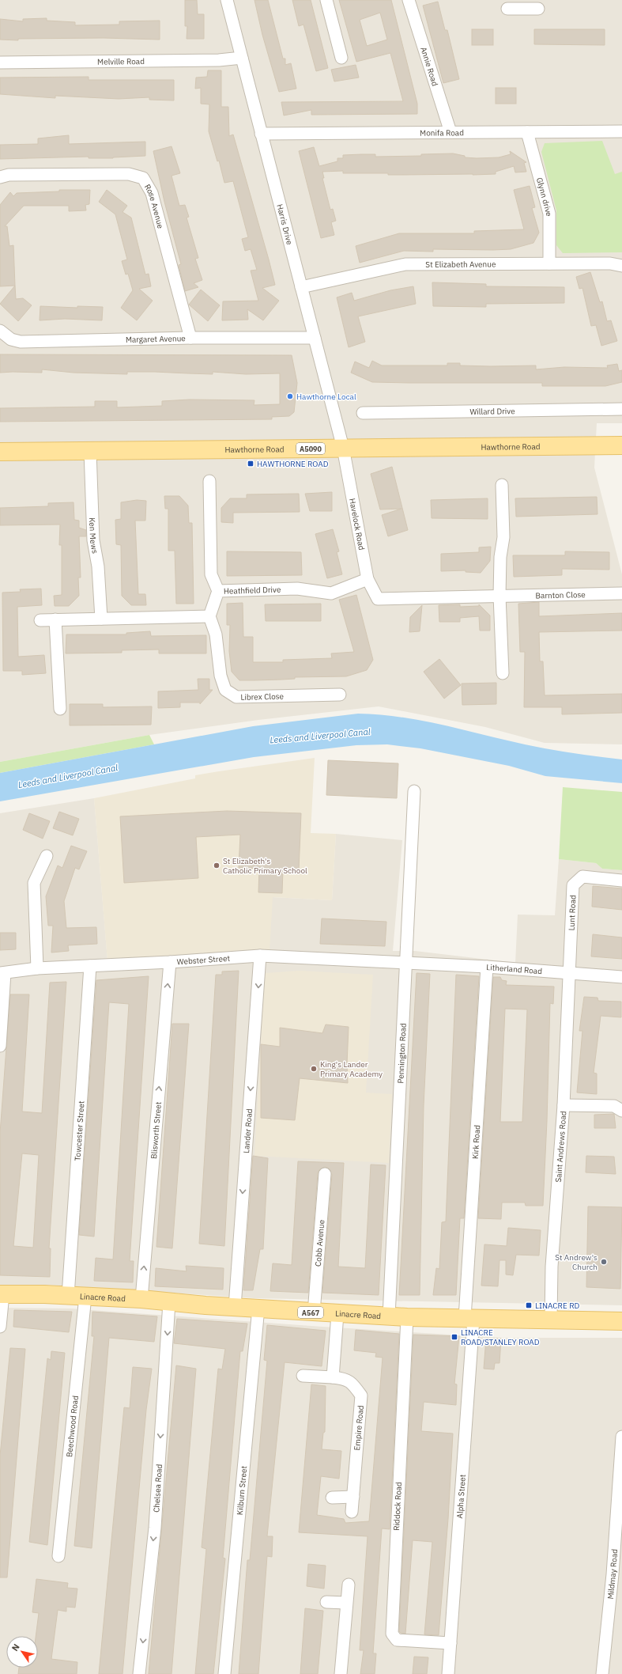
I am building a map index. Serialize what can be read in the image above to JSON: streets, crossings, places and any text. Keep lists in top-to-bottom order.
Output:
{
  "streets": {
    "main road": [
      "Hawthorne Road",
      "A5090",
      "Linacre Road",
      "A567"
    ],
    "street": [
      "Melville Road",
      "Annie Road",
      "Monifa Road",
      "Glynn drive",
      "Rose Avenue",
      "Harris Drive",
      "St Elizabeth Avenue",
      "Margaret Avenue",
      "Willard Drive",
      "Havelock Road",
      "Ken Mews",
      "Heathfield Drive",
      "Barnton Close",
      "Librex Close",
      "Lunt Road",
      "Webster Street",
      "Litherland Road",
      "Pennington Road",
      "Towcester Street",
      "Blisworth Street",
      "Lander Road",
      "Kirk Road",
      "Saint Andrews Road",
      "Cobb Avenue",
      "Beechwood Road",
      "Empire Road",
      "Chelsea Road",
      "Kilburn Street",
      "Alpha Street",
      "Riddock Road",
      "Mildmay Road"
    ]
  },
  "crossings": [
    ["Melville Road", "Harris Drive"],
    ["Annie Road", "Monifa Road"],
    ["Monifa Road", "Glynn drive"],
    ["Monifa Road", "Harris Drive"],
    ["Glynn drive", "St Elizabeth Avenue"],
    ["Rose Avenue", "Margaret Avenue"],
    ["Harris Drive", "St Elizabeth Avenue"],
    ["Harris Drive", "Margaret Avenue"],
    ["Harris Drive", "Hawthorne Road"],
    ["Harris Drive", "Havelock Road"],
    ["Hawthorne Road", "Havelock Road"],
    ["Hawthorne Road", "Ken Mews"],
    ["Havelock Road", "Heathfield Drive"],
    ["Havelock Road", "Barnton Close"],
    ["Heathfield Drive", "Librex Close"],
    ["Lunt Road", "Litherland Road"],
    ["Lunt Road", "Saint Andrews Road"],
    ["Webster Street", "Litherland Road"],
    ["Webster Street", "Pennington Road"],
    ["Webster Street", "Towcester Street"],
    ["Webster Street", "Blisworth Street"],
    ["Webster Street", "Lander Road"],
    ["Litherland Road", "Pennington Road"],
    ["Litherland Road", "Kirk Road"],
    ["Litherland Road", "Saint Andrews Road"],
    ["Pennington Road", "Linacre Road"],
    ["Towcester Street", "Linacre Road"],
    ["Blisworth Street", "Linacre Road"],
    ["Lander Road", "Linacre Road"],
    ["Kirk Road", "Linacre Road"],
    ["Kirk Road", "Alpha Street"],
    ["Saint Andrews Road", "Linacre Road"],
    ["Cobb Avenue", "Linacre Road"],
    ["Linacre Road", "Beechwood Road"],
    ["Linacre Road", "Chelsea Road"],
    ["Linacre Road", "Kilburn Street"],
    ["Linacre Road", "Alpha Street"],
    ["Linacre Road", "Riddock Road"],
    ["Alpha Street", "Riddock Road"]
  ],
  "one_way": ["Blisworth Street", "Lander Road", "Chelsea Road"],
  "water": ["Leeds and Liverpool Canal"],
  "places": {
    "other": [
      "Hawthorne Local",
      "St Elizabeth's Catholic Primary School",
      "King's Lander Primary Academy",
      "St Andrew's Church"
    ],
    "transit": ["HAWTHORNE ROAD", "LINACRE RD", "LINACRE ROAD/STANLEY ROAD"]
  },
  "north": "top left"
}
